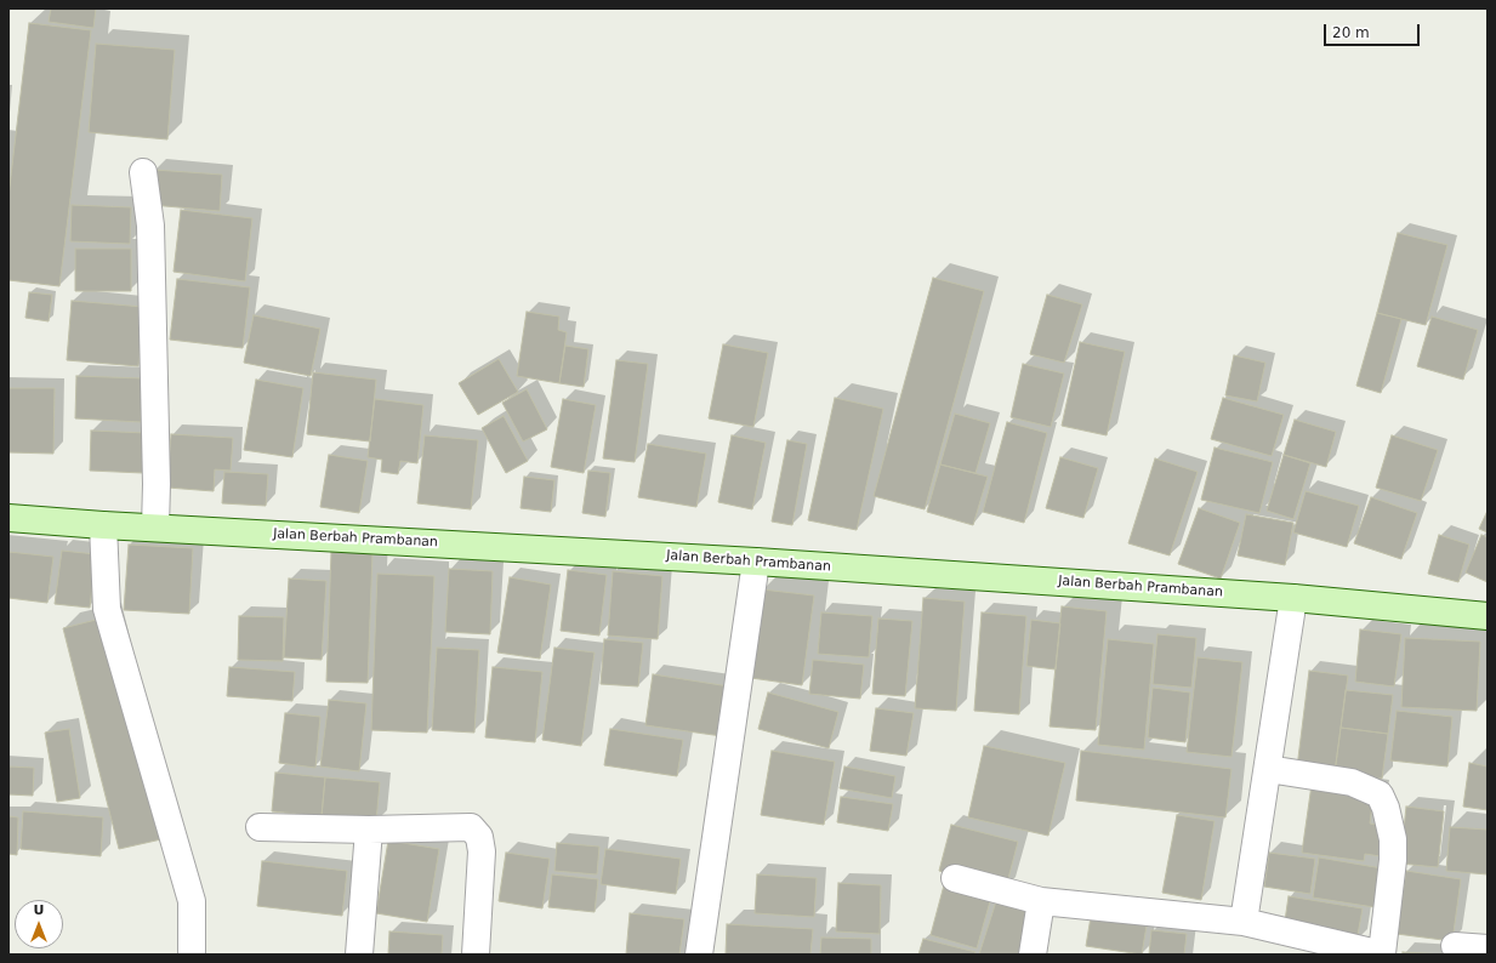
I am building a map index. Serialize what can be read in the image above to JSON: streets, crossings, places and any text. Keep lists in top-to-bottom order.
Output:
{
  "streets": {
    "main road": ["Jalan Berbah Prambanan"]
  },
  "scale_bar": "20 m",
  "north": "top"
}
